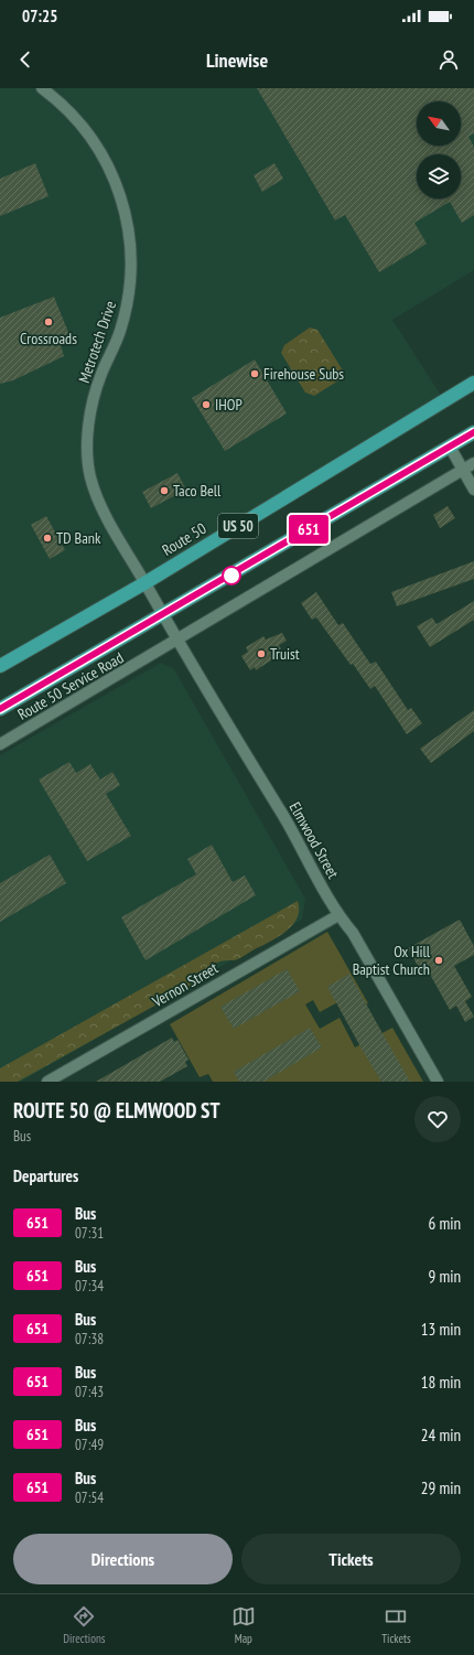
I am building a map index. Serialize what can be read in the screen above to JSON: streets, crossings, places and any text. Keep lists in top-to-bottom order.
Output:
{
  "streets": {
    "highway": ["US 50", "Route 50"],
    "street": [
      "Metrotech Drive",
      "Route 50 Service Road",
      "Elmwood Street",
      "Vernon Street"
    ]
  },
  "crossings": [
    ["Metrotech Drive", "US 50"],
    ["Metrotech Drive", "Route 50"],
    ["Metrotech Drive", "Elmwood Street"],
    ["US 50", "Elmwood Street"],
    ["Route 50 Service Road", "Elmwood Street"],
    ["Elmwood Street", "Vernon Street"]
  ],
  "places": [
    "Crossroads",
    "Firehouse Subs",
    "IHOP",
    "Taco Bell",
    "TD Bank",
    "Truist",
    "Ox Hill Baptist Church"
  ],
  "lines": ["bus line 651"],
  "north": "top left",
  "page": {
    "status": "07:25",
    "header": "Linewise",
    "on_map": "651",
    "heading": [
      ["ROUTE 50 @ ELMWOOD ST", "Bus"],
      "Departures"
    ],
    "list": [
      {
        "mark": "651",
        "name": "Bus",
        "note": "07:31",
        "value": "6 min"
      },
      {
        "mark": "651",
        "name": "Bus",
        "note": "07:34",
        "value": "9 min"
      },
      {
        "mark": "651",
        "name": "Bus",
        "note": "07:38",
        "value": "13 min"
      },
      {
        "mark": "651",
        "name": "Bus",
        "note": "07:43",
        "value": "18 min"
      },
      {
        "mark": "651",
        "name": "Bus",
        "note": "07:49",
        "value": "24 min"
      },
      {
        "mark": "651",
        "name": "Bus",
        "note": "07:54",
        "value": "29 min"
      }
    ],
    "buttons": ["Directions", "Tickets"],
    "tabs": ["Directions", "Map", "Tickets"]
  }
}
